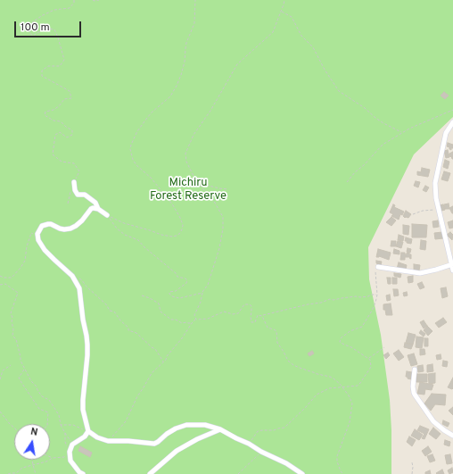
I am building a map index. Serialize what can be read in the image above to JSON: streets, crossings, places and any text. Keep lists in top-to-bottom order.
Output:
{
  "parks": ["Michiru Forest Reserve"],
  "scale_bar": "100 m",
  "north": "top"
}
